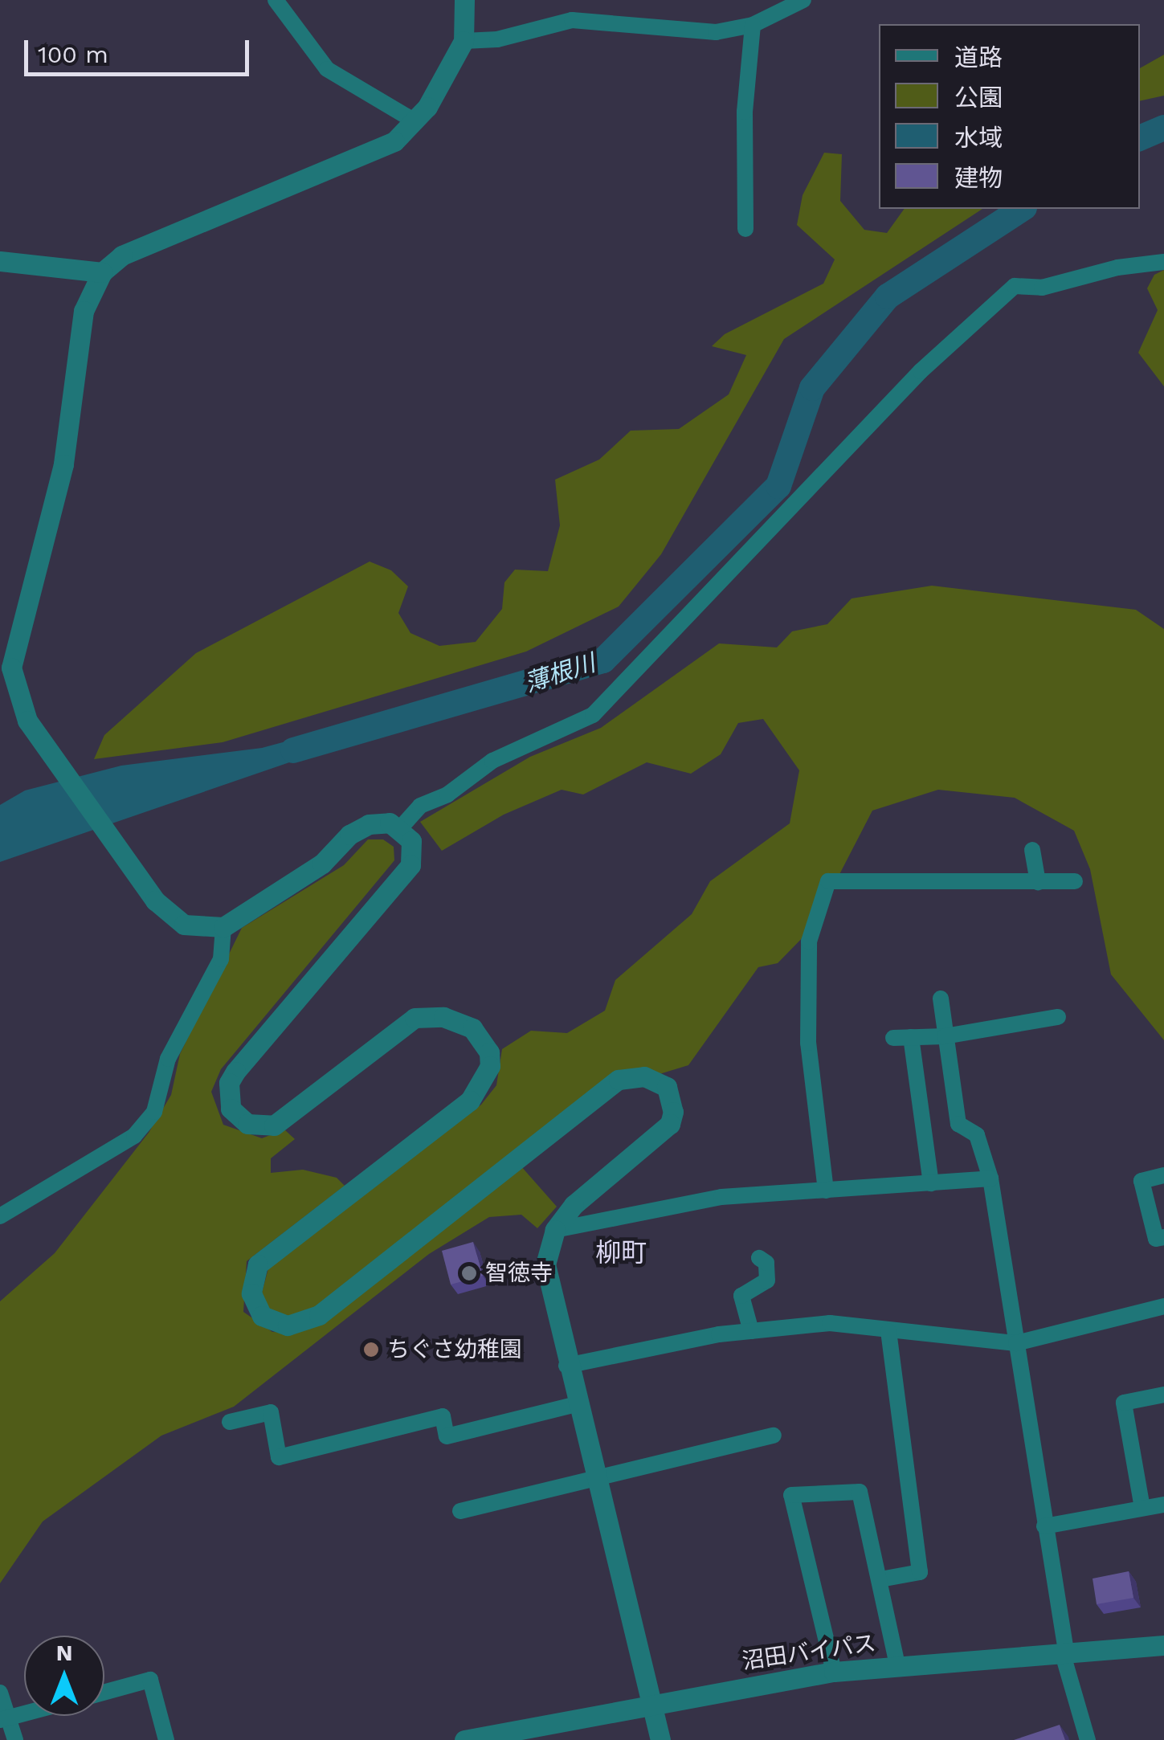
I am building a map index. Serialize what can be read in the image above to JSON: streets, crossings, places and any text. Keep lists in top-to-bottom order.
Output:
{
  "streets": {
    "street": ["沼田バイパス"]
  },
  "districts": ["柳町"],
  "water": ["薄根川"],
  "places": ["智徳寺", "ちぐさ幼稚園"],
  "legend": [
    "道路",
    "公園",
    "水域",
    "建物"
  ],
  "scale_bar": "100 m",
  "north": "top"
}
